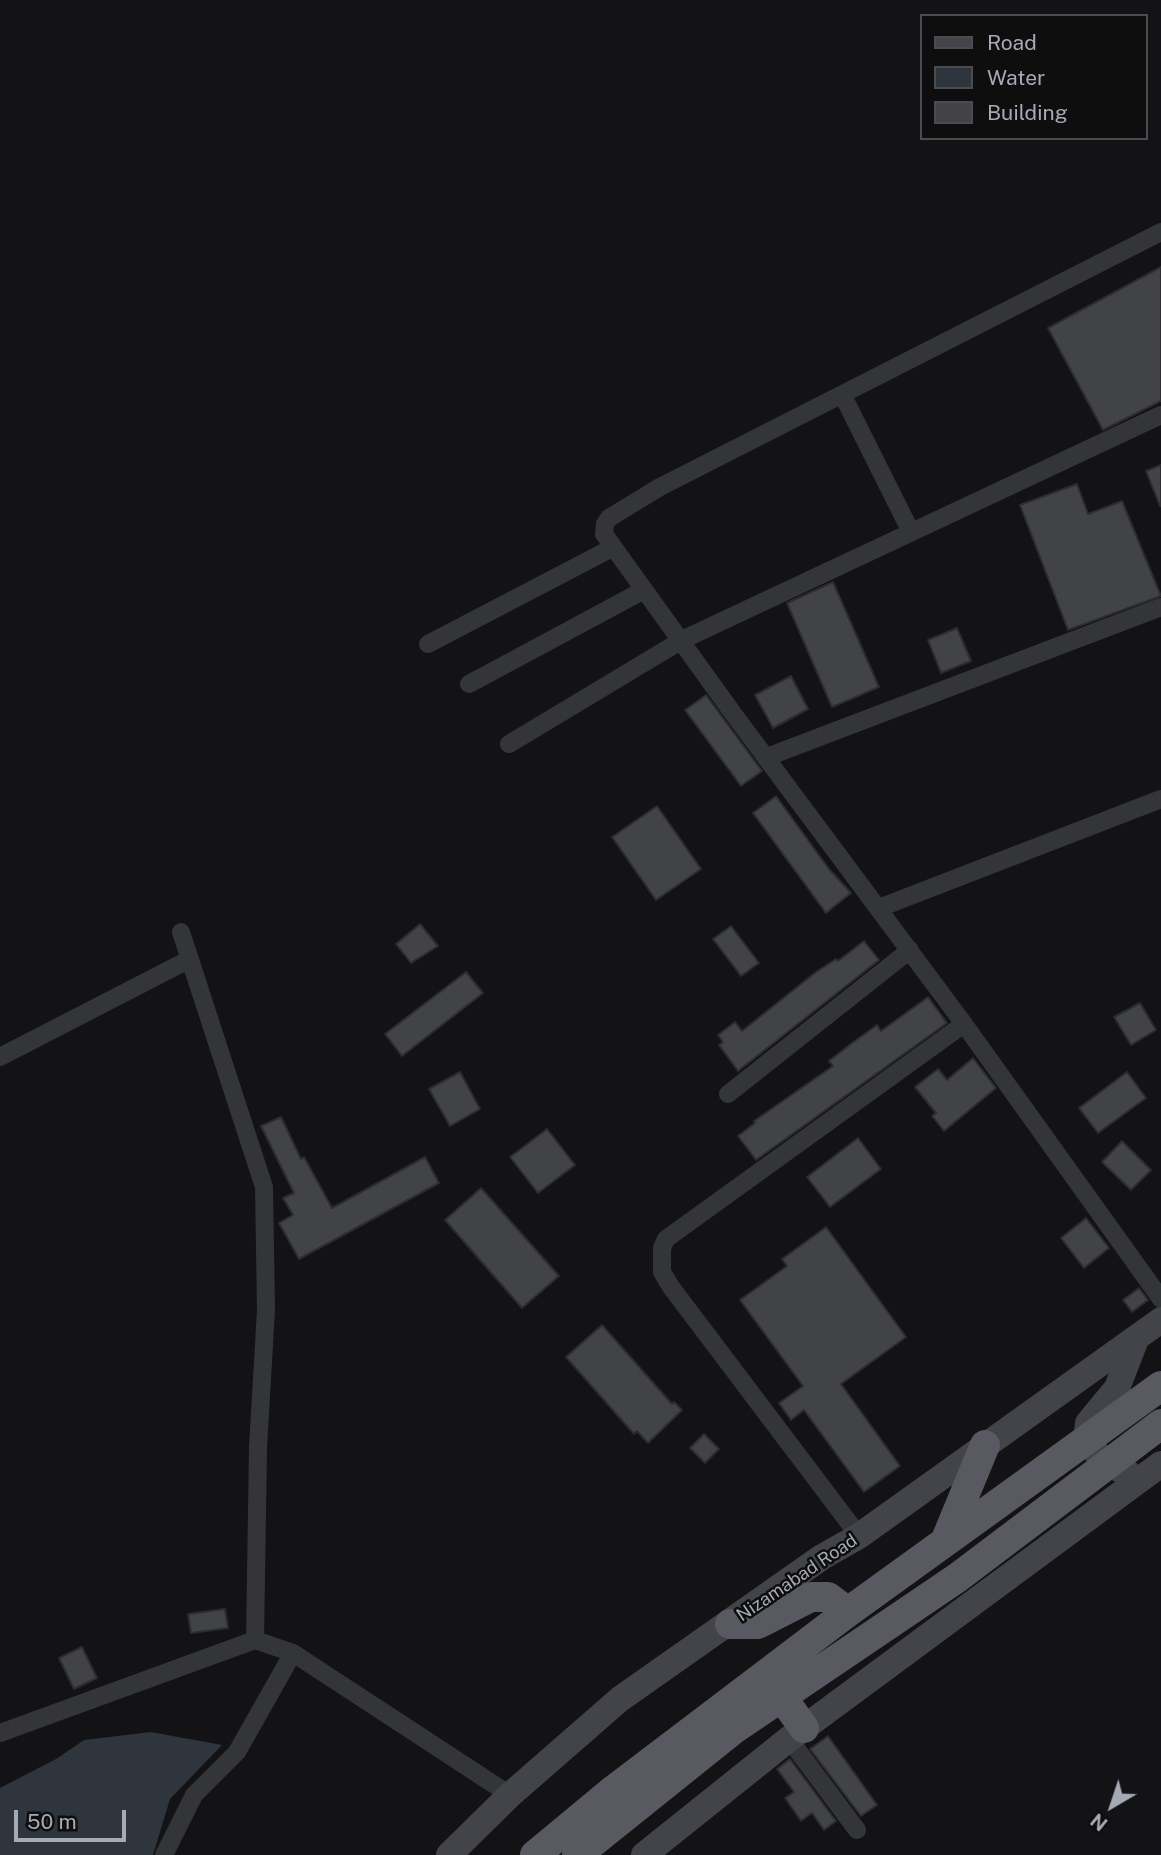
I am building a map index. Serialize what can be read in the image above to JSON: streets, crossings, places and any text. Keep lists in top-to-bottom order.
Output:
{
  "streets": {
    "main road": ["Nizamabad Road"]
  },
  "legend": ["Road", "Water", "Building"],
  "scale_bar": "50 m",
  "north": "bottom left"
}
